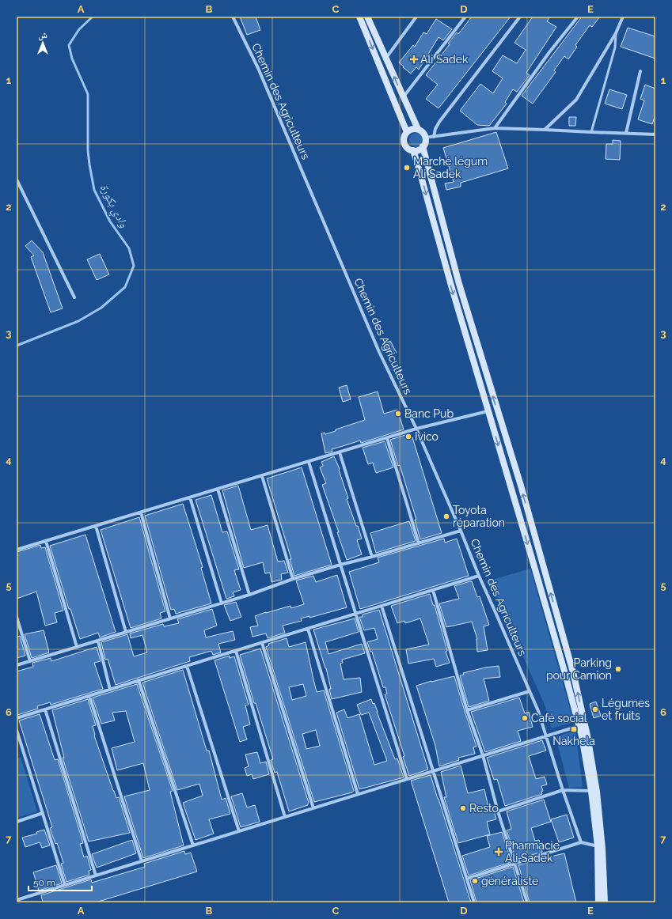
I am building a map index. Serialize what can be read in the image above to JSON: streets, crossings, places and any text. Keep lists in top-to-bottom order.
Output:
{
  "streets": {
    "street": ["Chemin des Agriculteurs"]
  },
  "water": ["وادي بكورة"],
  "places": {
    "health": ["Ali Sadek", "Pharmacie Ali Sadek"],
    "other": [
      "Marché légum Ali Sadek",
      "Banc Pub",
      "Ivico",
      "Toyota réparation",
      "Parking pour Camion",
      "Légumes et fruits",
      "Café social",
      "Resto",
      "généraliste"
    ],
    "transit": ["Nakhela"]
  },
  "scale_bar": "50 m",
  "north": "top",
  "grid": {
    "columns": [
      "A",
      "B",
      "C",
      "D",
      "E"
    ],
    "rows": [
      "1",
      "2",
      "3",
      "4",
      "5",
      "6",
      "7"
    ]
  }
}
